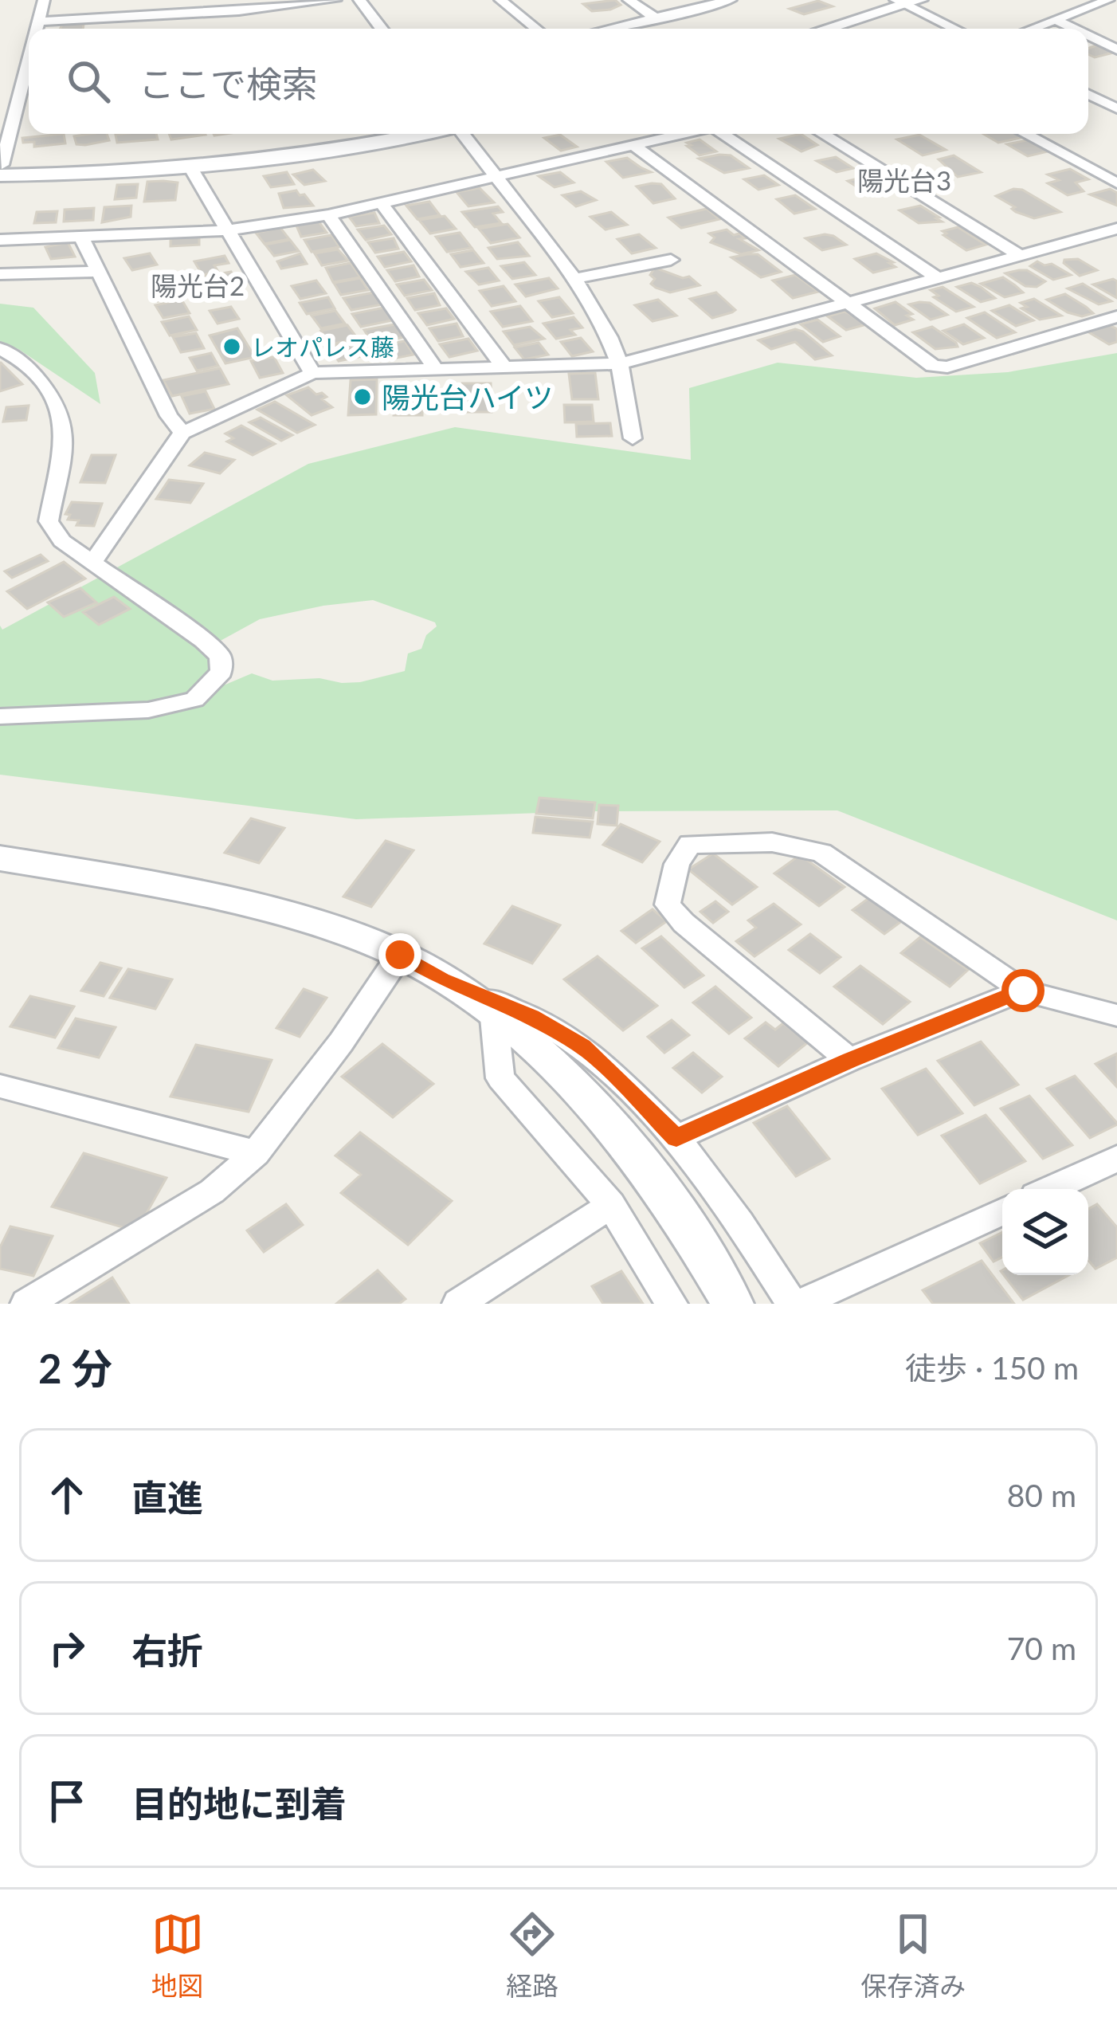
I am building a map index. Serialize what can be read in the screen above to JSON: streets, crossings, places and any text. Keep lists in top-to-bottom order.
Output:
{
  "districts": ["陽光台3", "陽光台2"],
  "places": ["レオパレス藤", "陽光台ハイツ"],
  "page": {
    "search": "ここで検索",
    "heading": ["2 分", "徒歩 · 150 m"],
    "list": [
      ["直進", "80 m"],
      ["右折", "70 m"],
      "目的地に到着"
    ],
    "nav": ["地図", "経路", "保存済み"]
  }
}
